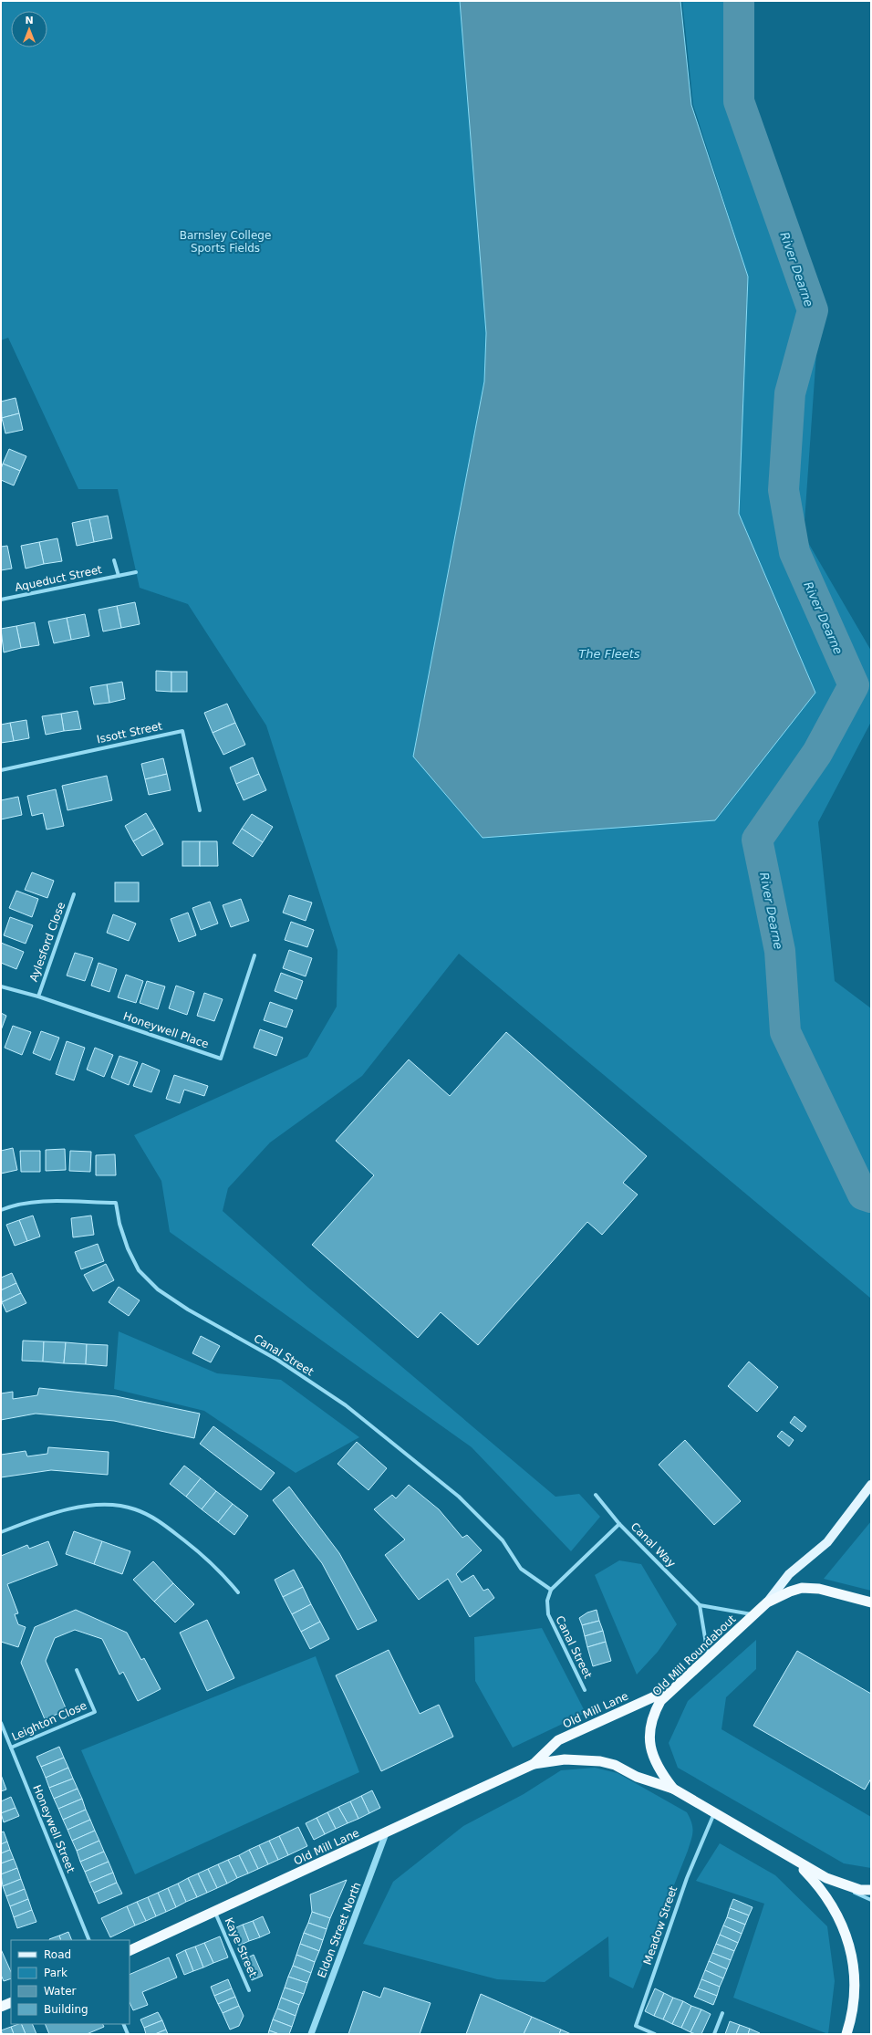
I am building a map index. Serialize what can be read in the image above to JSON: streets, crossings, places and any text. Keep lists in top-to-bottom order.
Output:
{
  "streets": {
    "highway": ["Old Mill Roundabout", "Old Mill Lane"],
    "street": [
      "Aqueduct Street",
      "Issott Street",
      "Aylesford Close",
      "Honeywell Place",
      "Canal Street",
      "Canal Way",
      "Leighton Close",
      "Honeywell Street",
      "Meadow Street",
      "Eldon Street North",
      "Kaye Street"
    ]
  },
  "crossings": [
    ["Aylesford Close", "Honeywell Place"],
    ["Old Mill Roundabout", "Old Mill Lane"],
    ["Old Mill Roundabout", "Meadow Street"],
    ["Old Mill Lane", "Eldon Street North"],
    ["Old Mill Lane", "Kaye Street"],
    ["Leighton Close", "Honeywell Street"]
  ],
  "water": ["River Dearne", "The Fleets"],
  "parks": ["Barnsley College Sports Fields"],
  "legend": [
    "Road",
    "Park",
    "Water",
    "Building"
  ],
  "north": "top"
}
